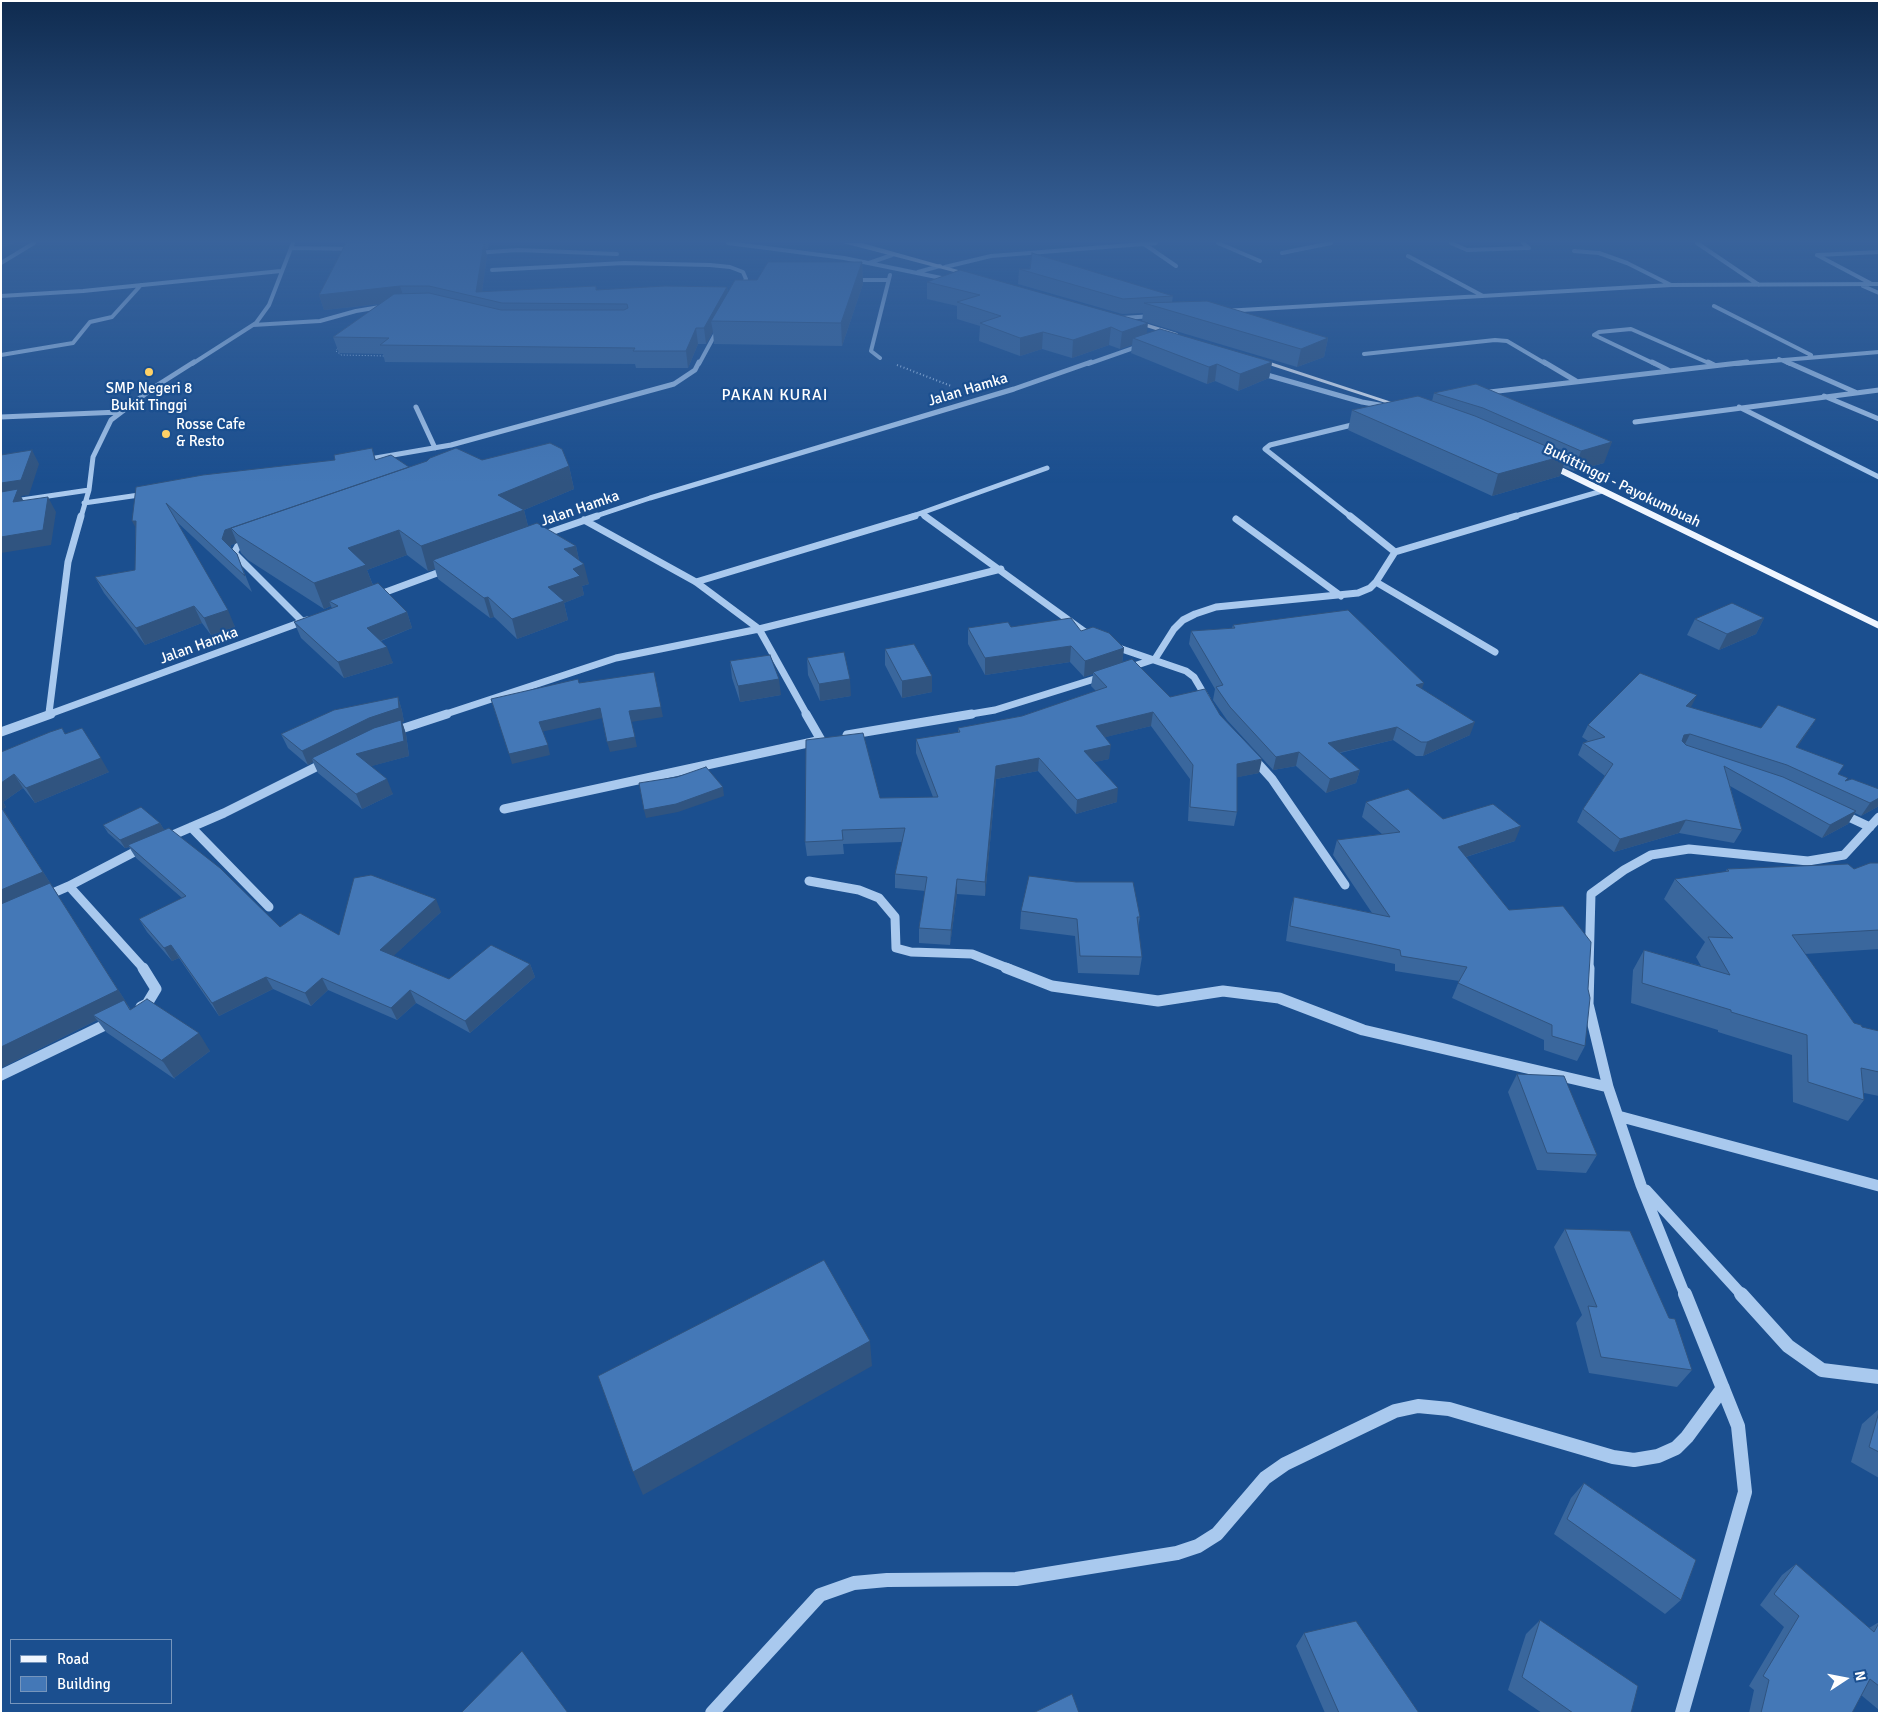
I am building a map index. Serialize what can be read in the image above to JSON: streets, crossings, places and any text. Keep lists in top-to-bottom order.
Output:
{
  "streets": {
    "main road": ["Bukittinggi - Payokumbuah"],
    "street": ["Jalan Hamka"]
  },
  "districts": ["PAKAN KURAI"],
  "places": ["SMP Negeri 8 Bukit Tinggi", "Rosse Cafe & Resto"],
  "legend": ["Road", "Building"],
  "north": "right"
}
